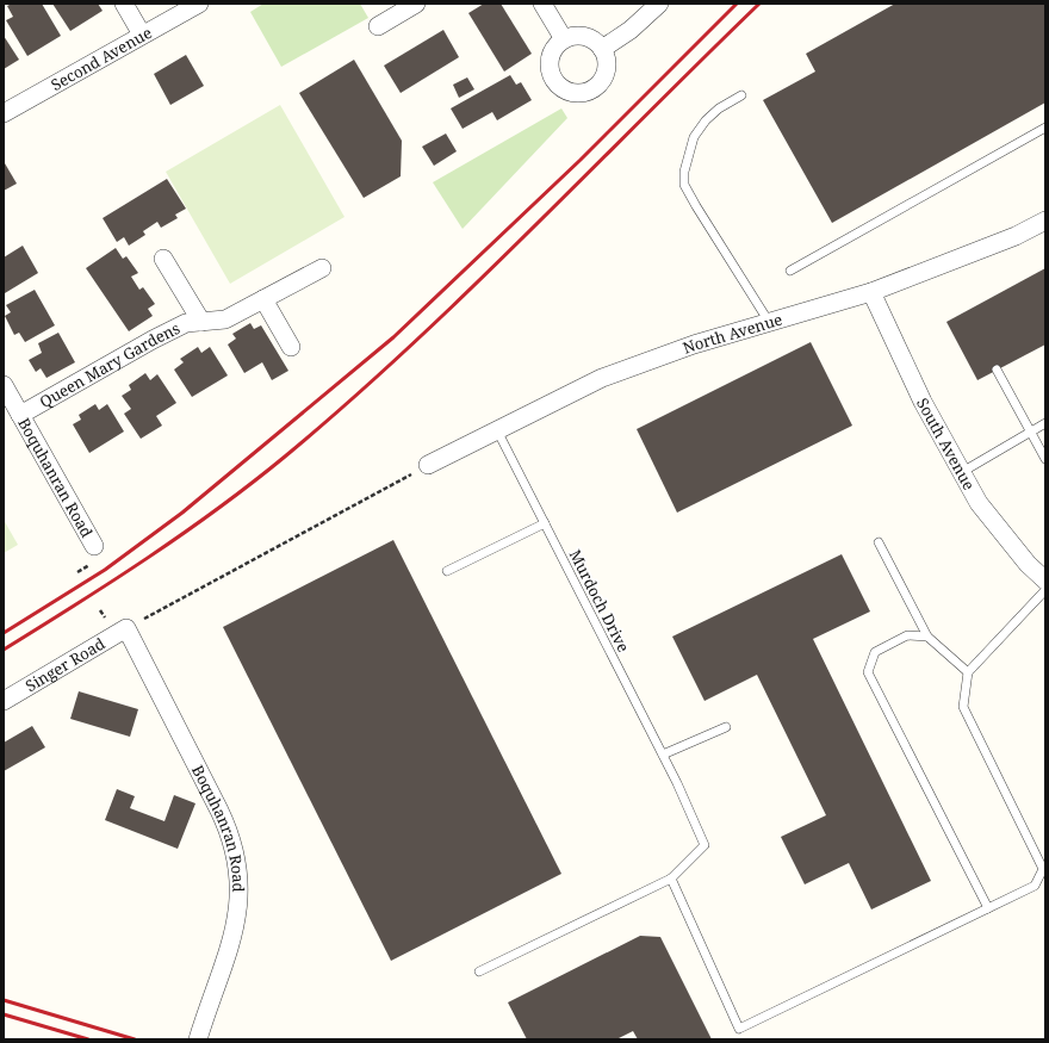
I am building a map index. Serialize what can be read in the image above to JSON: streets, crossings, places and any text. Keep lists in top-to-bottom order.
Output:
{
  "streets": {
    "street": [
      "Second Avenue",
      "North Avenue",
      "Queen Mary Gardens",
      "South Avenue",
      "Boquhanran Road",
      "Singer Road"
    ],
    "lane": ["Murdoch Drive"]
  },
  "crossings": [
    ["North Avenue", "South Avenue"],
    ["North Avenue", "Murdoch Drive"],
    ["Queen Mary Gardens", "Boquhanran Road"],
    ["Boquhanran Road", "Singer Road"]
  ]
}
